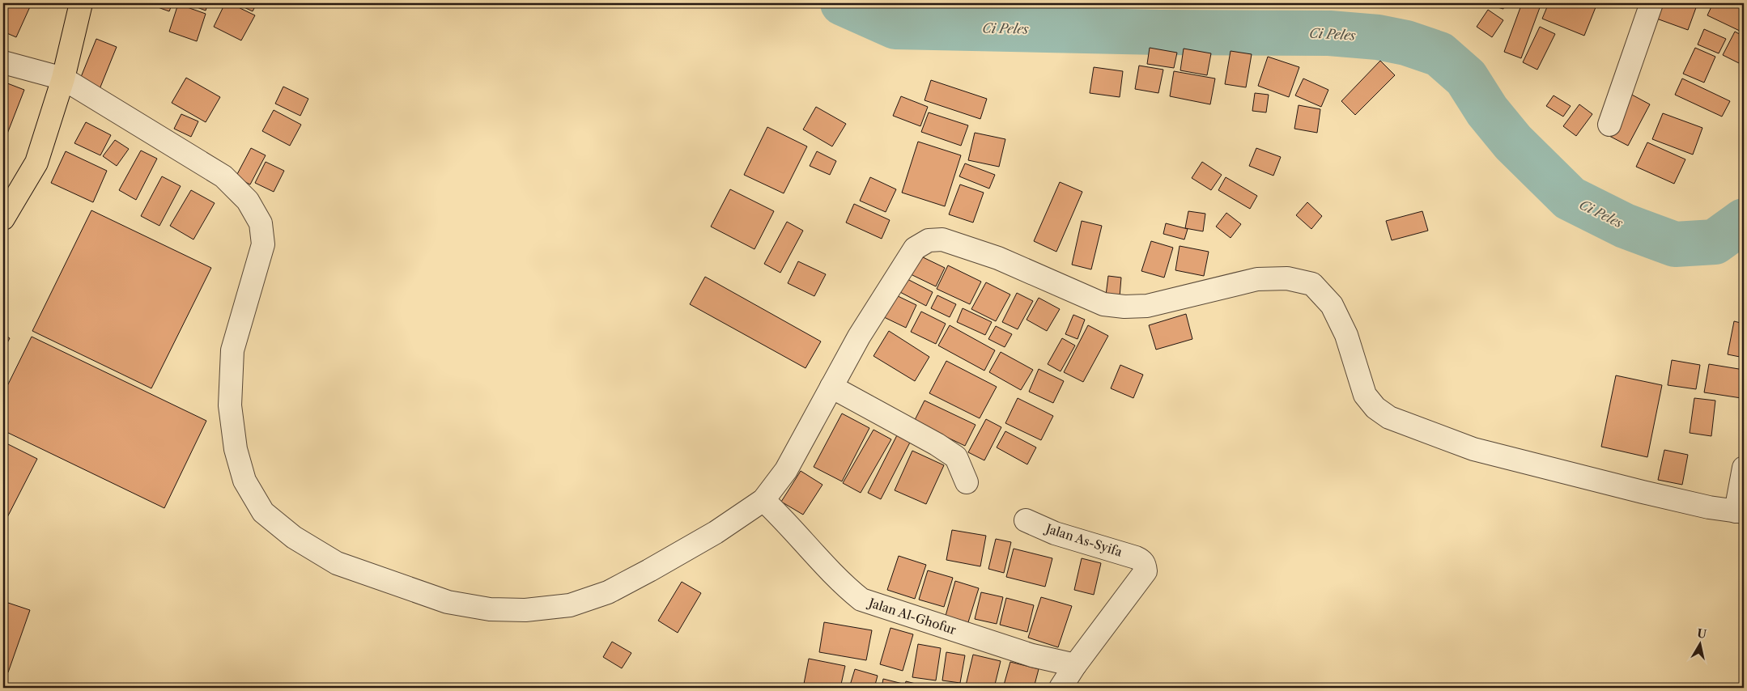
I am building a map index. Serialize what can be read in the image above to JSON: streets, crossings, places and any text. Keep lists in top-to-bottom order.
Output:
{
  "streets": {
    "street": ["Jalan As-Syifa", "Jalan Al-Ghofur"]
  },
  "crossings": [
    ["Jalan As-Syifa", "Jalan Al-Ghofur"]
  ],
  "water": ["Ci Peles"],
  "north": "top"
}
